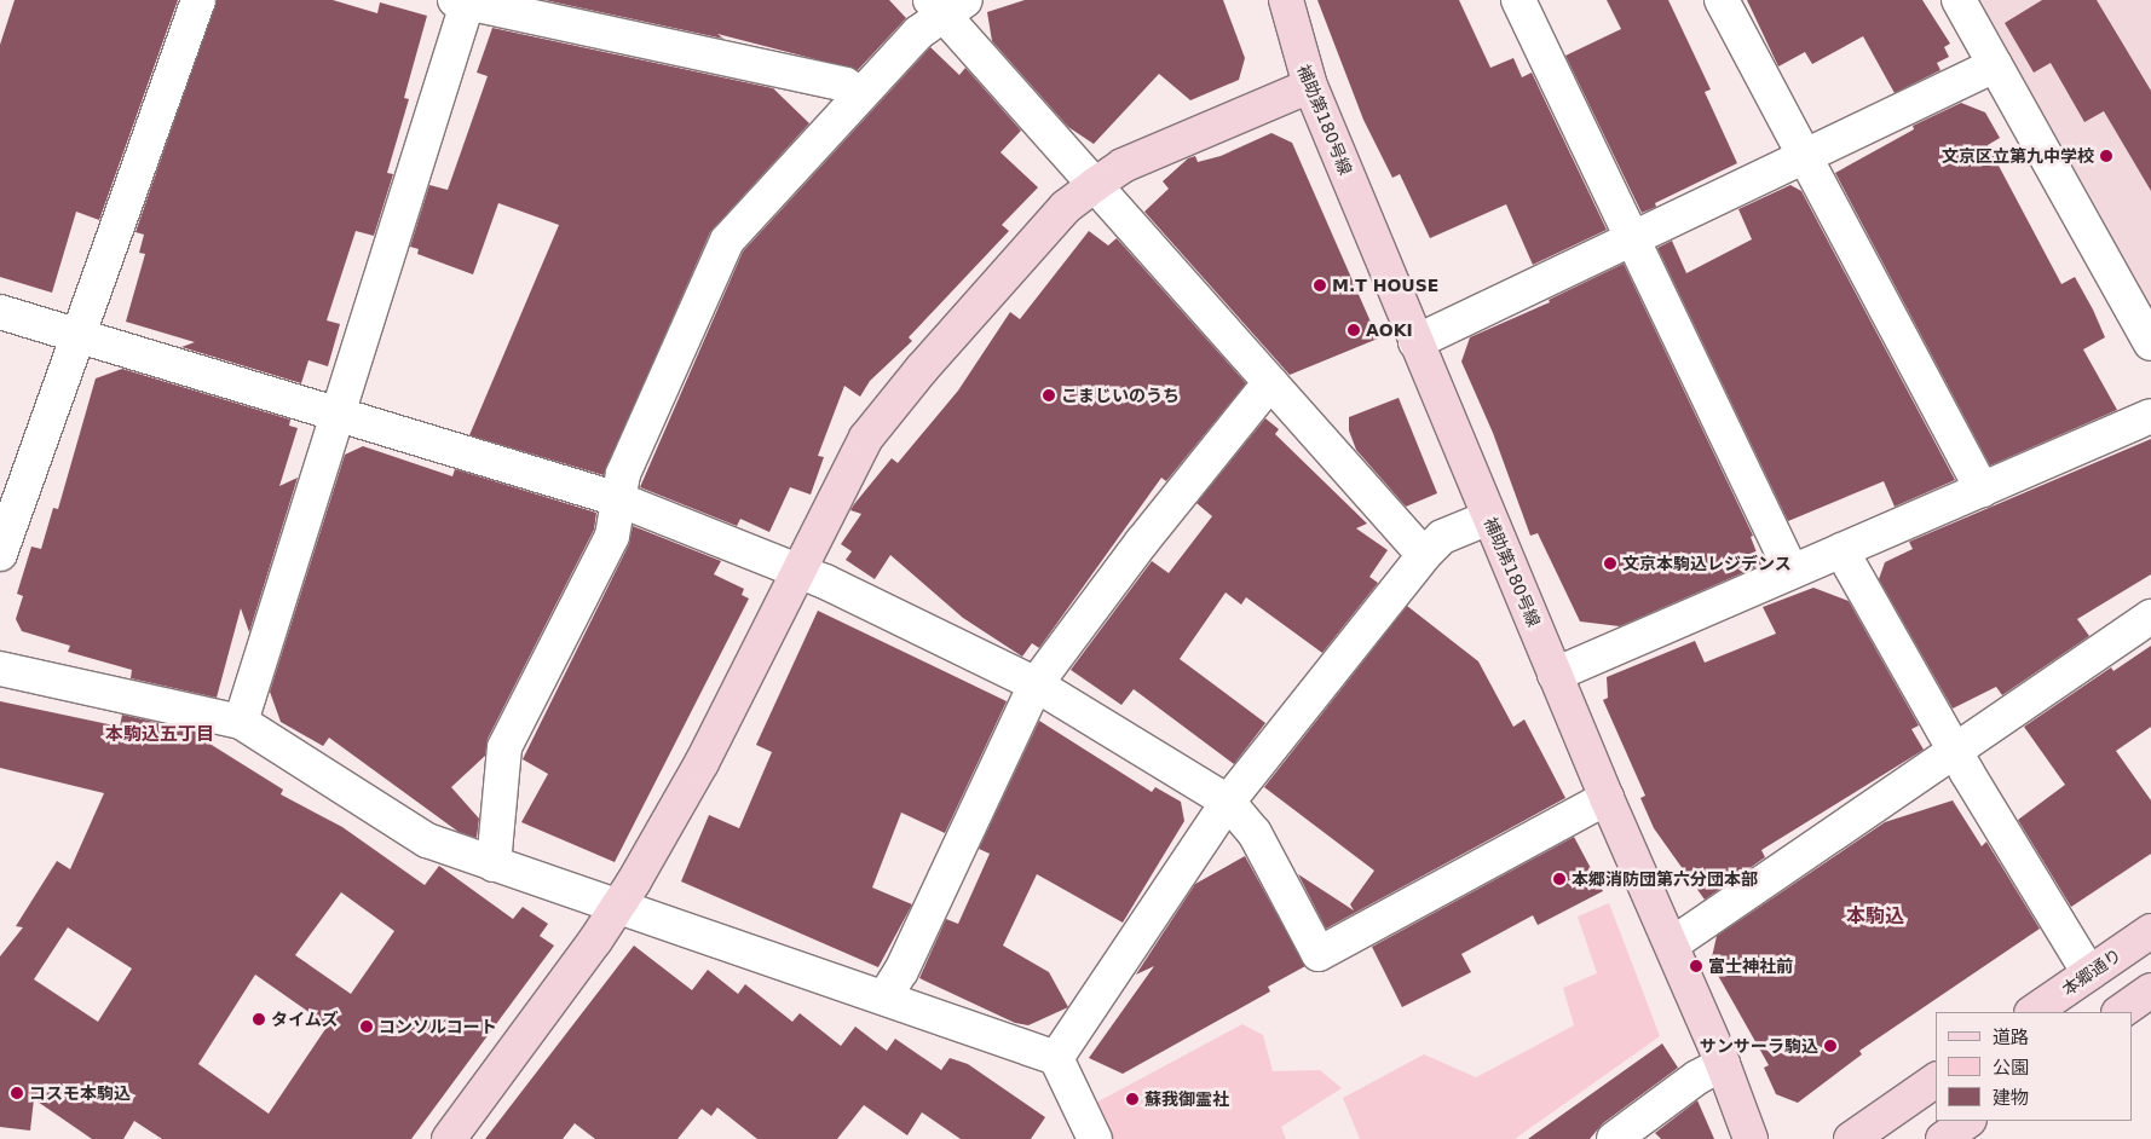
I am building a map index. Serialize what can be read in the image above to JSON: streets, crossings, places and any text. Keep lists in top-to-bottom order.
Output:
{
  "streets": {
    "street": ["補助第180号線", "本郷通り"]
  },
  "districts": ["本駒込五丁目", "本駒込"],
  "places": [
    "文京区立第九中学校",
    "M.T HOUSE",
    "AOKI",
    "こまじいのうち",
    "文京本駒込レジデンス",
    "本郷消防団第六分団本部",
    "富士神社前",
    "タイムズ",
    "コンソルコート",
    "サンサーラ駒込",
    "コスモ本駒込",
    "蘇我御霊社"
  ],
  "legend": ["道路", "公園", "建物"]
}
